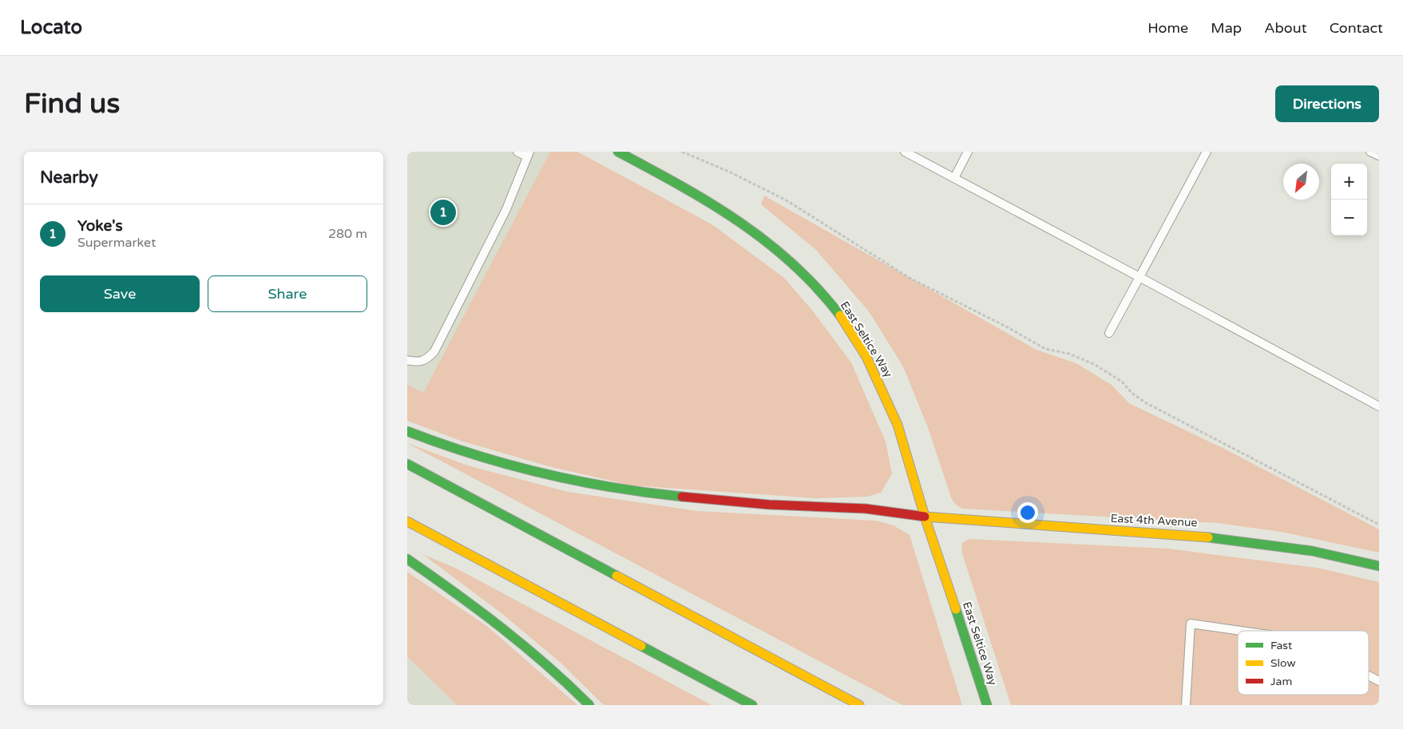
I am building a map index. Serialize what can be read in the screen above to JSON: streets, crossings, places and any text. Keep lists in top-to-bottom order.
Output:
{
  "streets": {
    "main road": ["East Seltice Way", "East 4th Avenue"]
  },
  "crossings": [
    ["East Seltice Way", "East 4th Avenue"]
  ],
  "legend": ["Fast", "Slow", "Jam"],
  "north": "bottom left",
  "page": {
    "header": "Locato",
    "nav": [
      "Home",
      "Map",
      "About",
      "Contact"
    ],
    "buttons": [
      "Directions",
      ["Save", "Share"]
    ],
    "title": "Find us",
    "heading": "Nearby",
    "map_buttons": ["+", "−"],
    "pins": "1",
    "list": [
      {
        "mark": "1",
        "name": "Yoke's",
        "note": "Supermarket",
        "value": "280 m"
      }
    ]
  }
}
